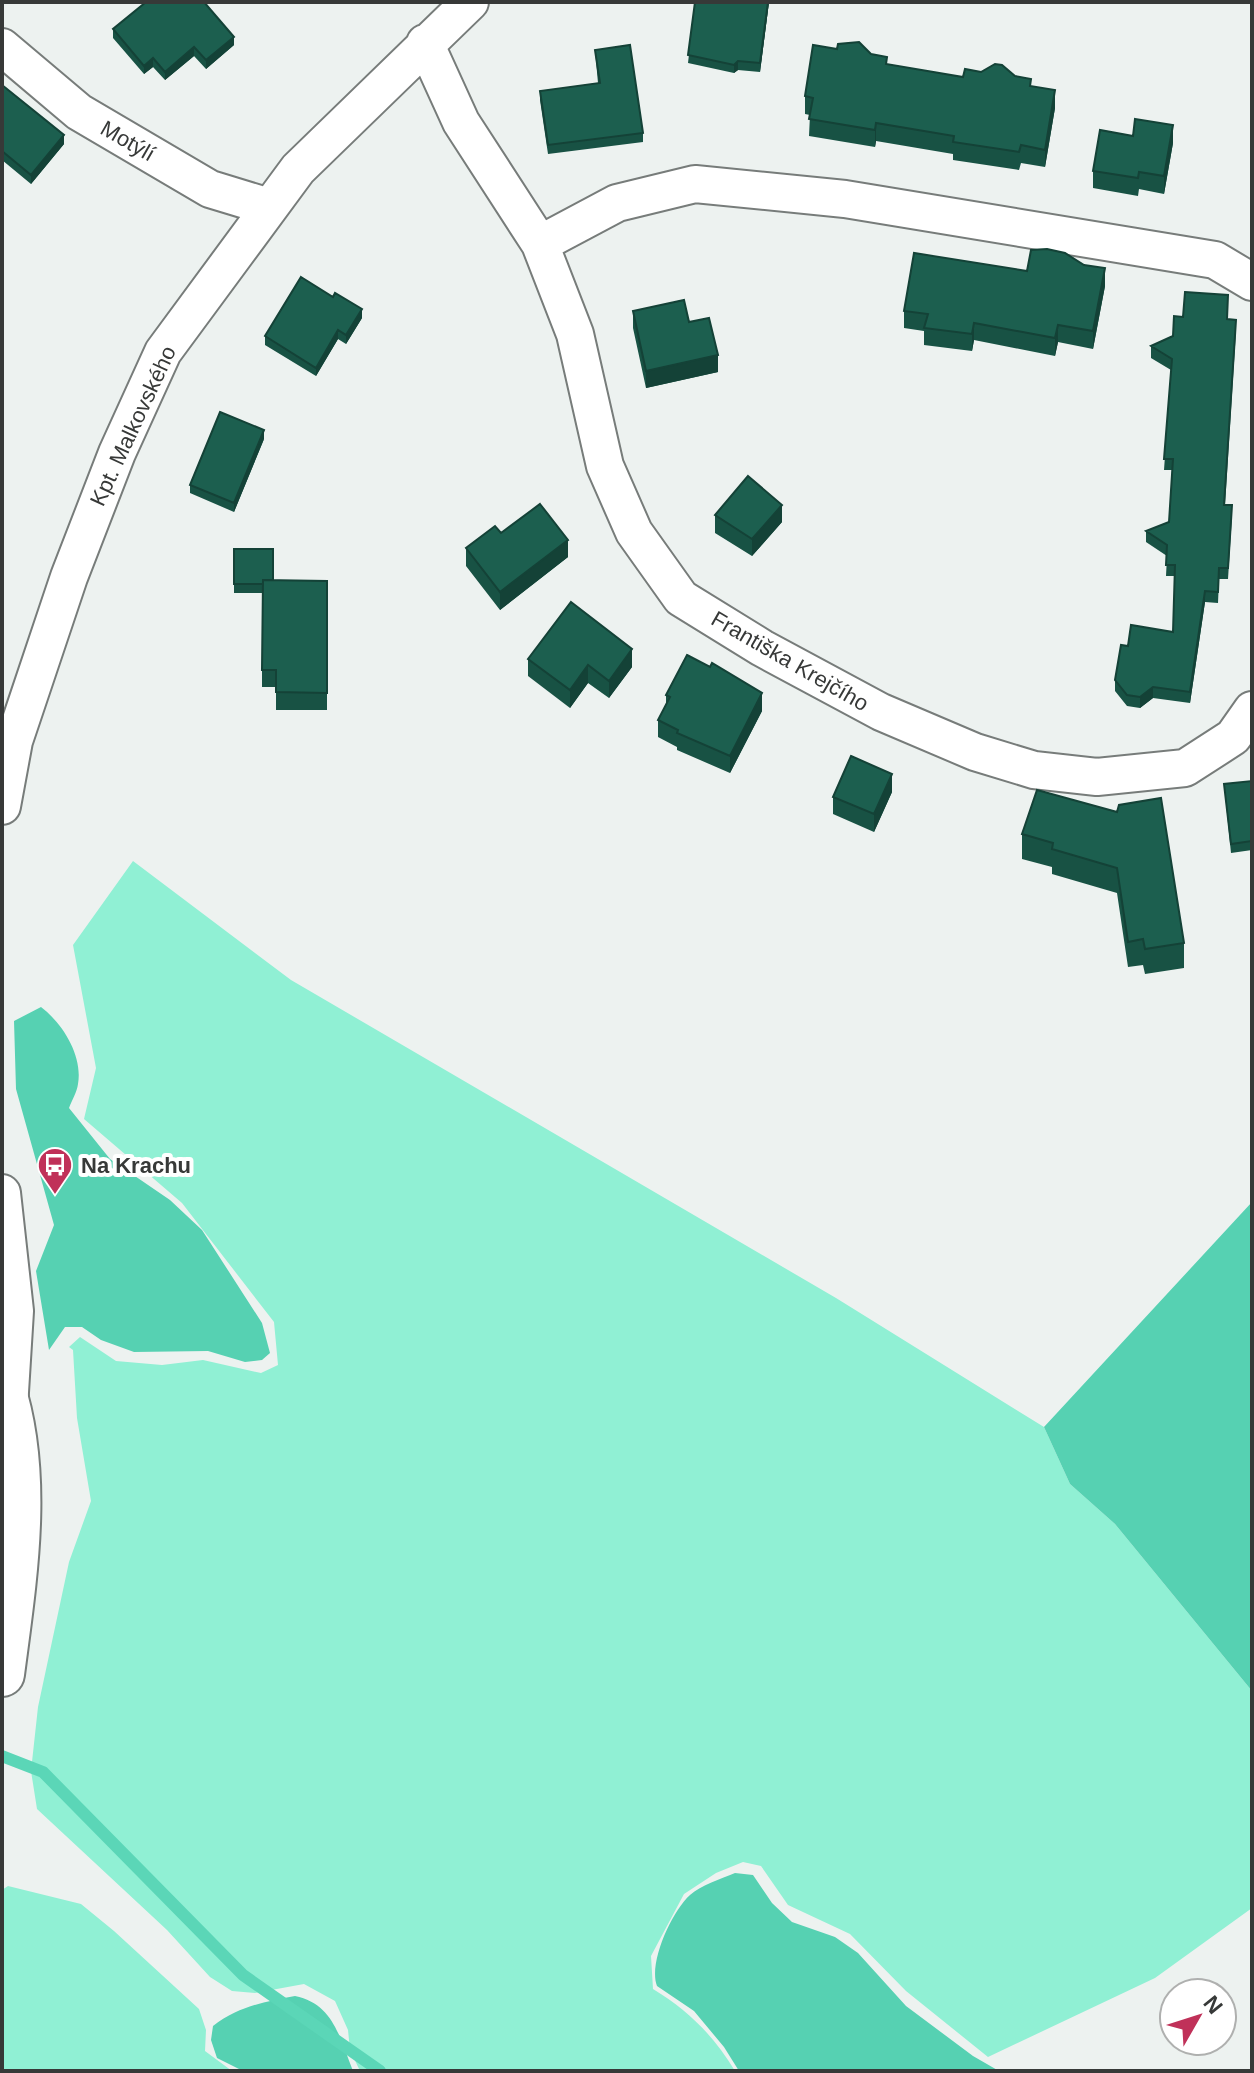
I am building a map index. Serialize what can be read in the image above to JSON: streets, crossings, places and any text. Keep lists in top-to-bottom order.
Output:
{
  "streets": {
    "street": ["Motýlí", "Kpt. Malkovského", "Františka Krejčího"]
  },
  "crossings": [
    ["Motýlí", "Kpt. Malkovského"],
    ["Kpt. Malkovského", "Františka Krejčího"]
  ],
  "places": {
    "bus stop": ["Na Krachu"]
  },
  "north": "top right"
}
